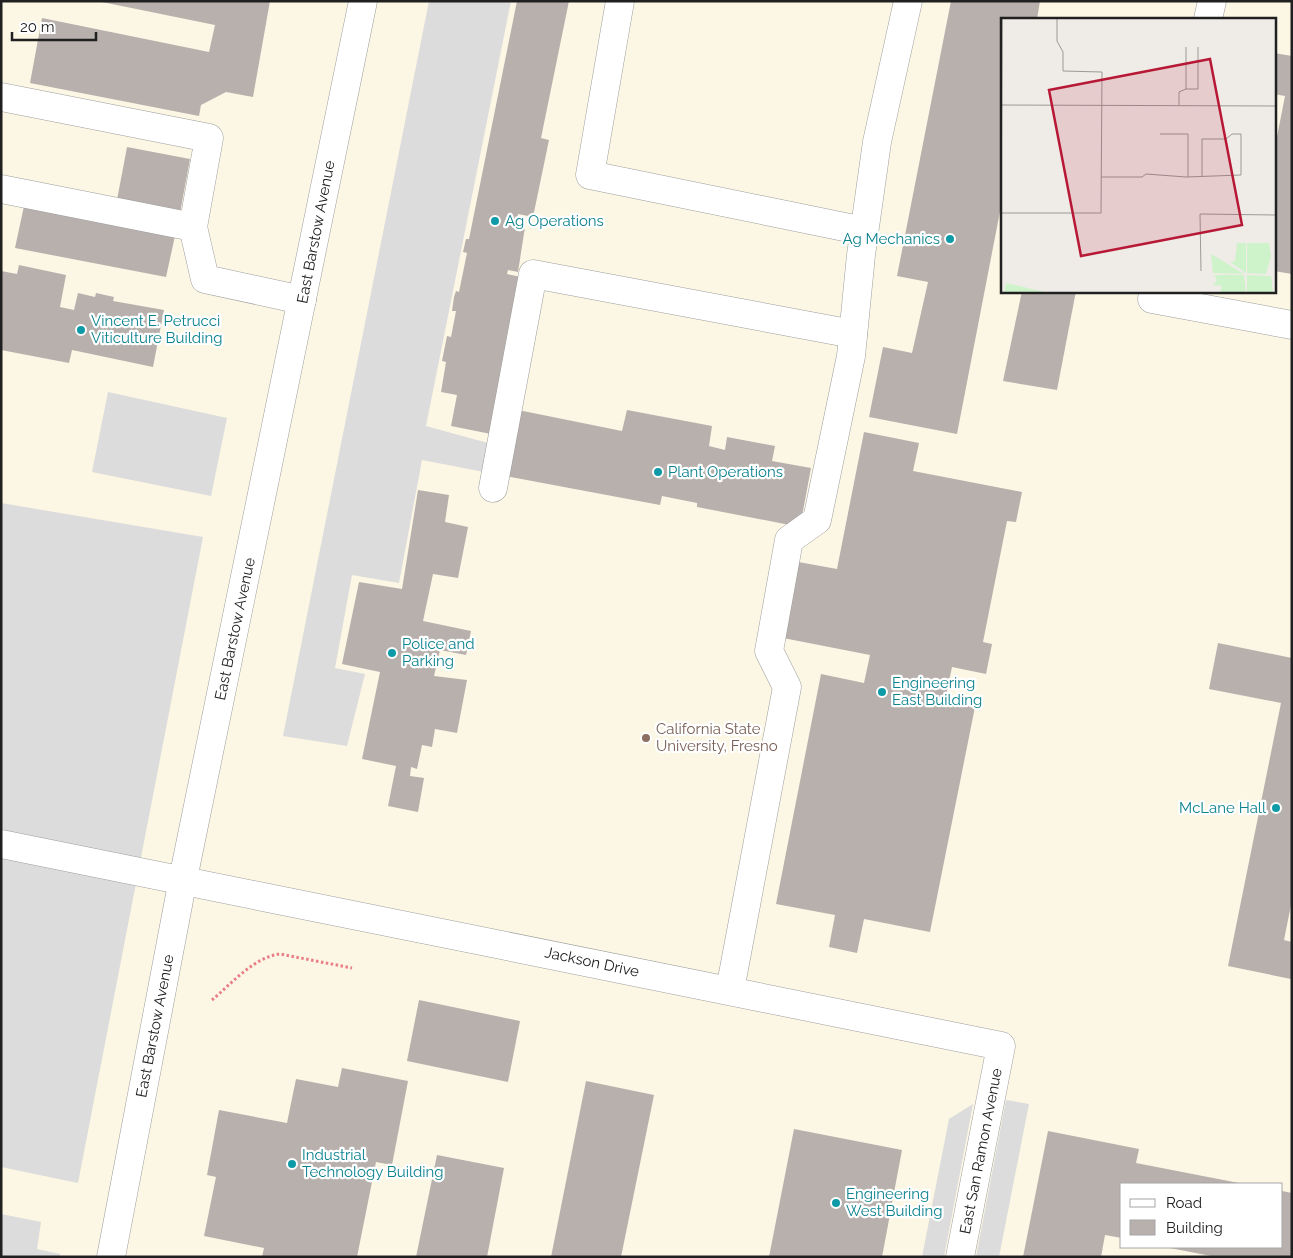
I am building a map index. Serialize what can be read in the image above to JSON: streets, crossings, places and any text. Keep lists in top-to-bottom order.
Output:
{
  "streets": {
    "street": ["East Barstow Avenue", "Jackson Drive", "East San Ramon Avenue"]
  },
  "crossings": [
    ["East Barstow Avenue", "Jackson Drive"],
    ["Jackson Drive", "East San Ramon Avenue"]
  ],
  "places": [
    "Ag Operations",
    "Ag Mechanics",
    "Vincent E. Petrucci Viticulture Building",
    "Plant Operations",
    "Police and Parking",
    "Engineering East Building",
    "California State University, Fresno",
    "McLane Hall",
    "Industrial Technology Building",
    "Engineering West Building"
  ],
  "legend": ["Road", "Building"],
  "scale_bar": "20 m"
}
